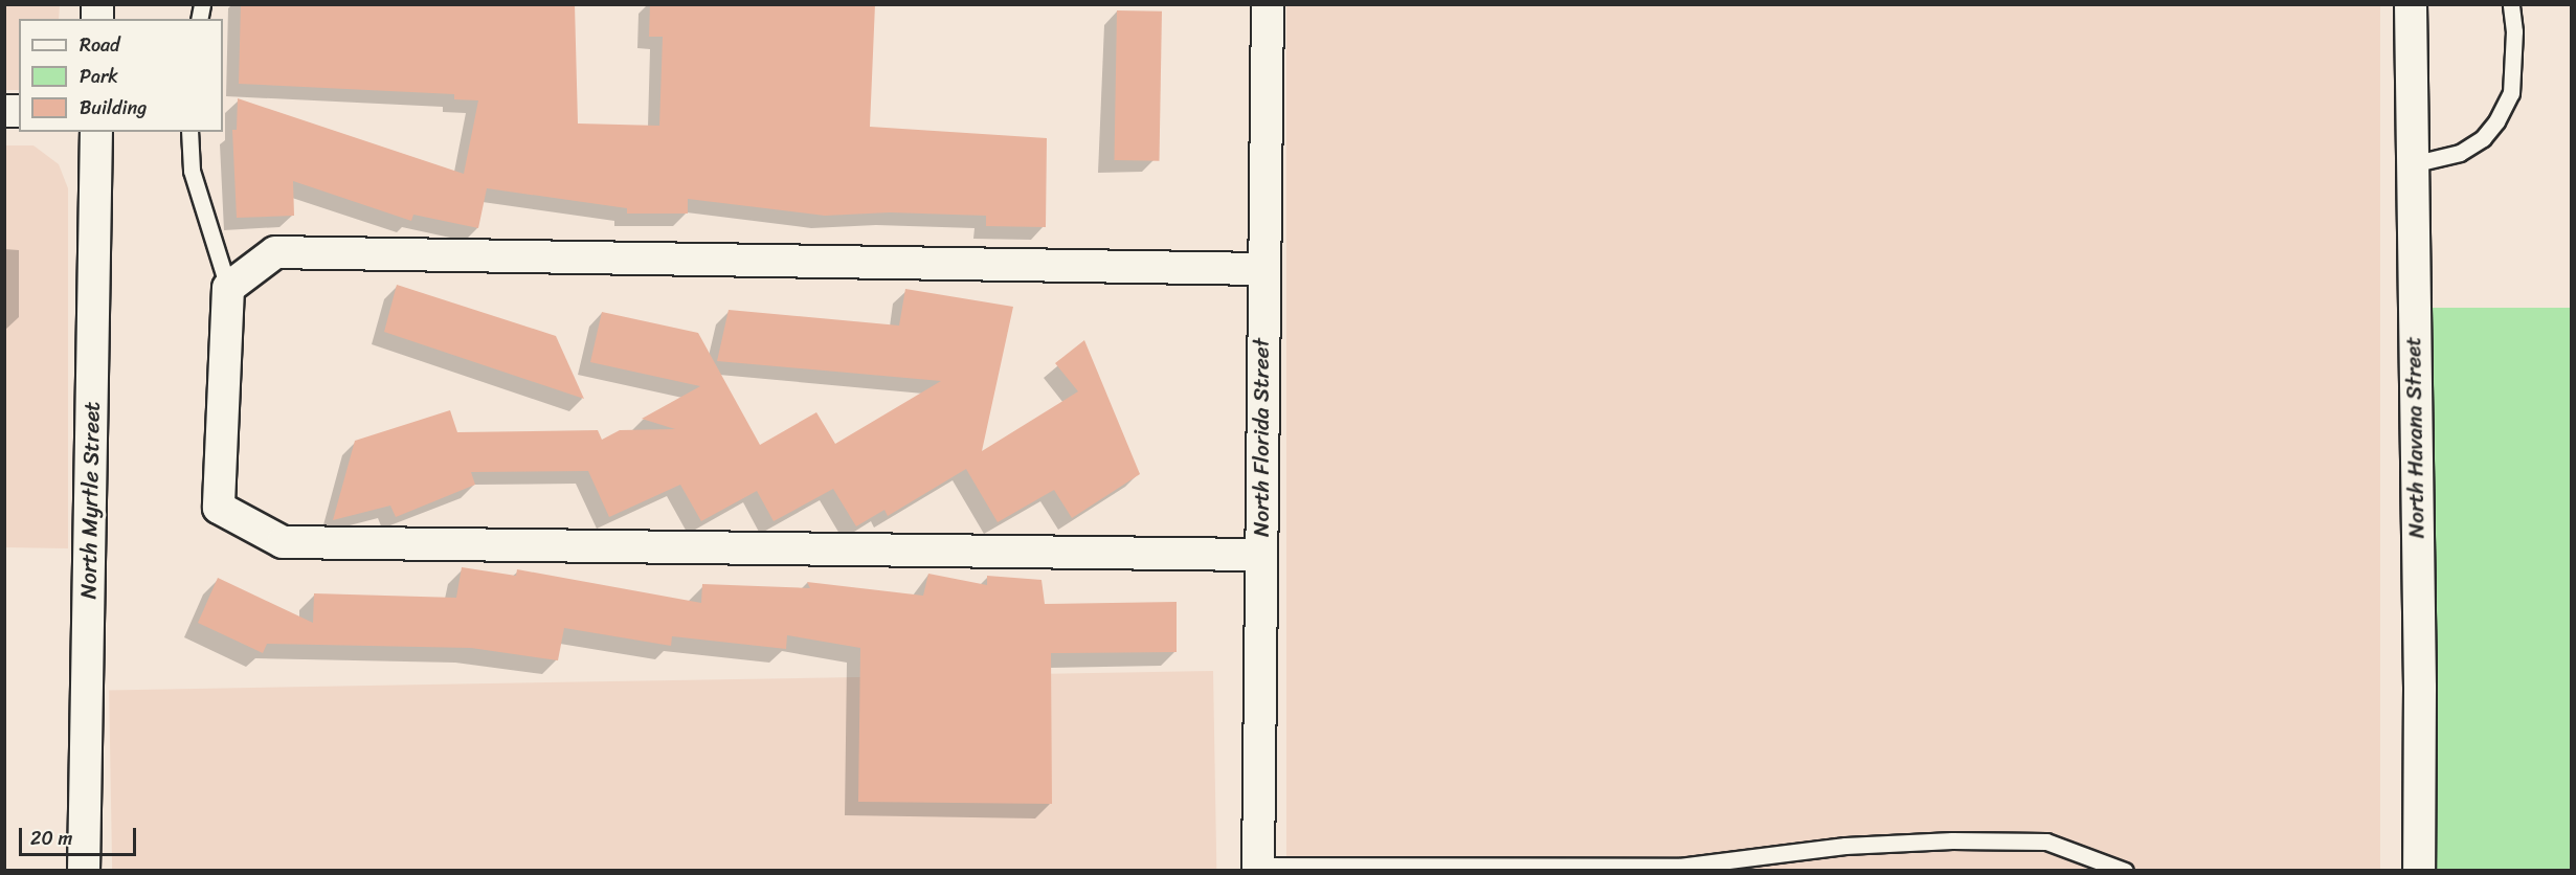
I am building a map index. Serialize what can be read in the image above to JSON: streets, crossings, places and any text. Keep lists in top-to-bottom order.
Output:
{
  "streets": {
    "street": ["North Florida Street", "North Havana Street", "North Myrtle Street"]
  },
  "legend": ["Road", "Park", "Building"],
  "scale_bar": "20 m"
}
